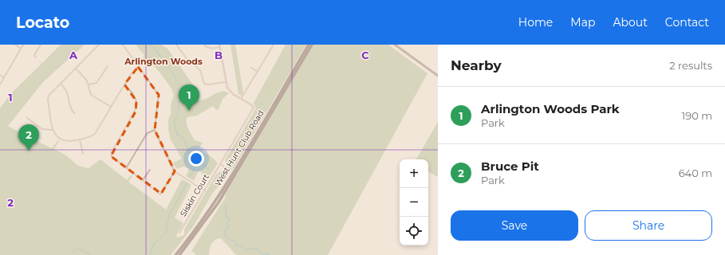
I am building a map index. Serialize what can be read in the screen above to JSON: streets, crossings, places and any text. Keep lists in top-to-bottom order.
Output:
{
  "streets": {
    "main road": ["West Hunt Club Road"],
    "street": ["Siskin Court"]
  },
  "districts": ["Arlington Woods"],
  "page": {
    "header": "Locato",
    "nav": [
      "Home",
      "Map",
      "About",
      "Contact"
    ],
    "heading": ["Nearby", "2 results"],
    "pins": ["1", "2"],
    "list": [
      {
        "mark": "1",
        "name": "Arlington Woods Park",
        "note": "Park",
        "value": "190 m"
      },
      {
        "mark": "2",
        "name": "Bruce Pit",
        "note": "Park",
        "value": "640 m"
      }
    ],
    "map_buttons": ["+", "−"],
    "buttons": ["Save", "Share"]
  },
  "grid": {
    "columns": ["A", "B", "C"],
    "rows": ["1", "2"]
  }
}
